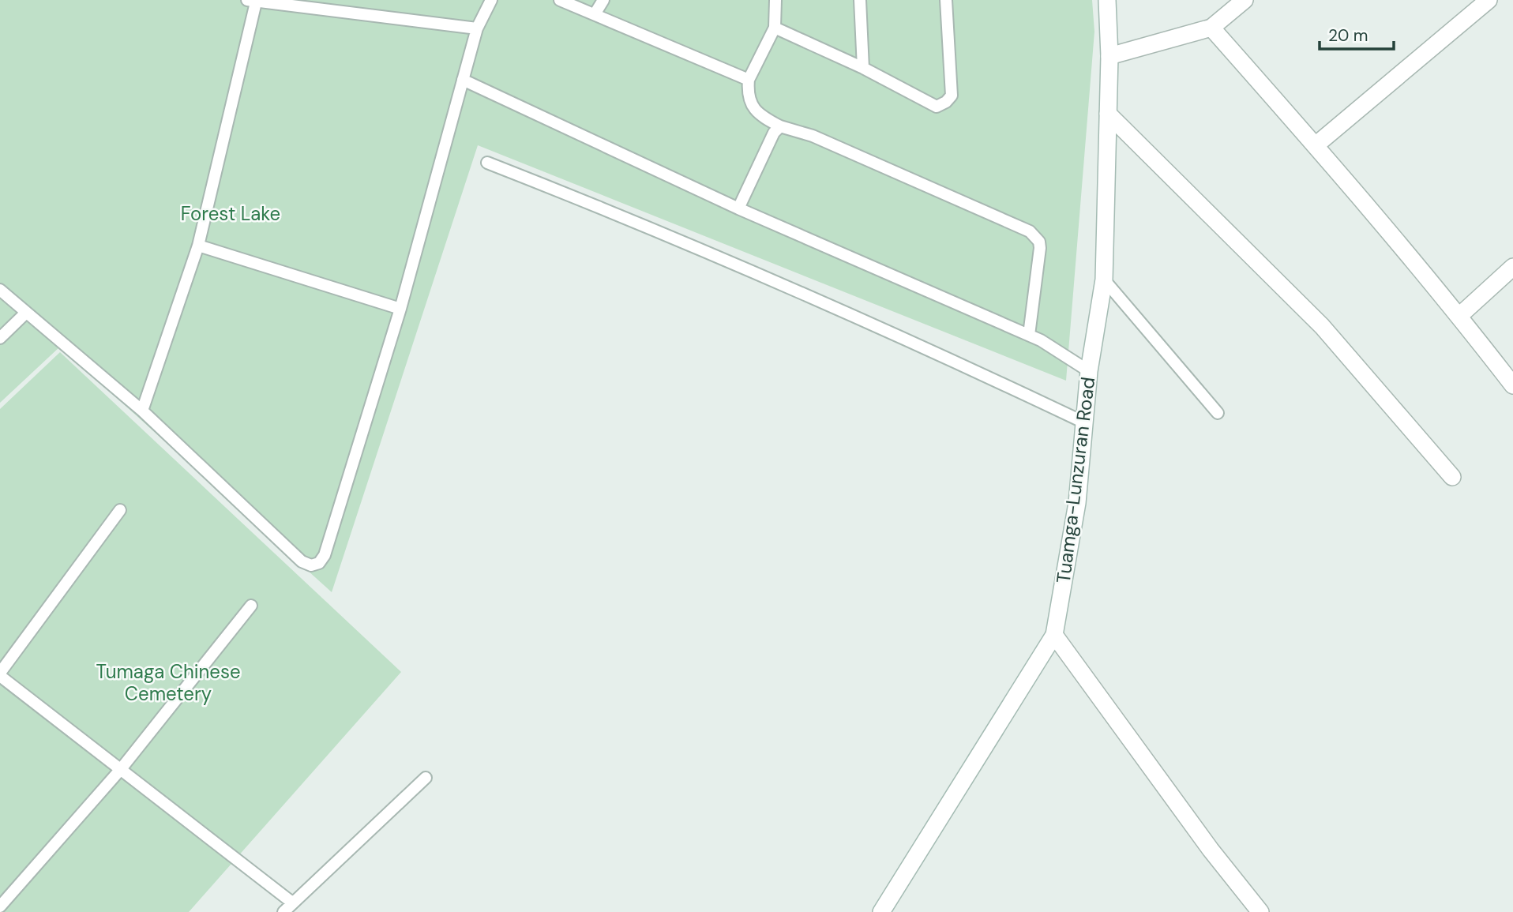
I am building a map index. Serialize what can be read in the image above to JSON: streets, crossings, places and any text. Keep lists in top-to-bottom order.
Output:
{
  "streets": {
    "street": ["Tuamga-Lunzuran Road"]
  },
  "parks": ["Forest Lake", "Tumaga Chinese Cemetery"],
  "scale_bar": "20 m"
}
